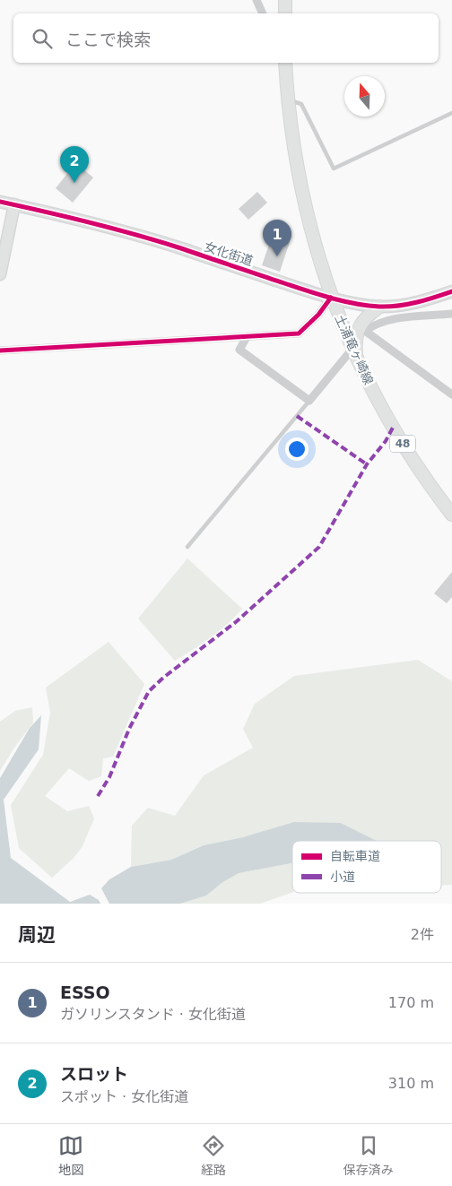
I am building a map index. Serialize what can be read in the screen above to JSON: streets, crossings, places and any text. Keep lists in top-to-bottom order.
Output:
{
  "streets": {
    "main road": ["土浦竜ヶ崎線", "48"],
    "street": ["女化街道"]
  },
  "crossings": [
    ["女化街道", "土浦竜ヶ崎線"]
  ],
  "legend": ["自転車道", "小道"],
  "north": "top",
  "page": {
    "search": "ここで検索",
    "pins": ["2", "1"],
    "heading": ["周辺", "2件"],
    "list": [
      {
        "mark": "1",
        "name": "ESSO",
        "note": "ガソリンスタンド · 女化街道",
        "value": "170 m"
      },
      {
        "mark": "2",
        "name": "スロット",
        "note": "スポット · 女化街道",
        "value": "310 m"
      }
    ],
    "nav": ["地図", "経路", "保存済み"]
  }
}
